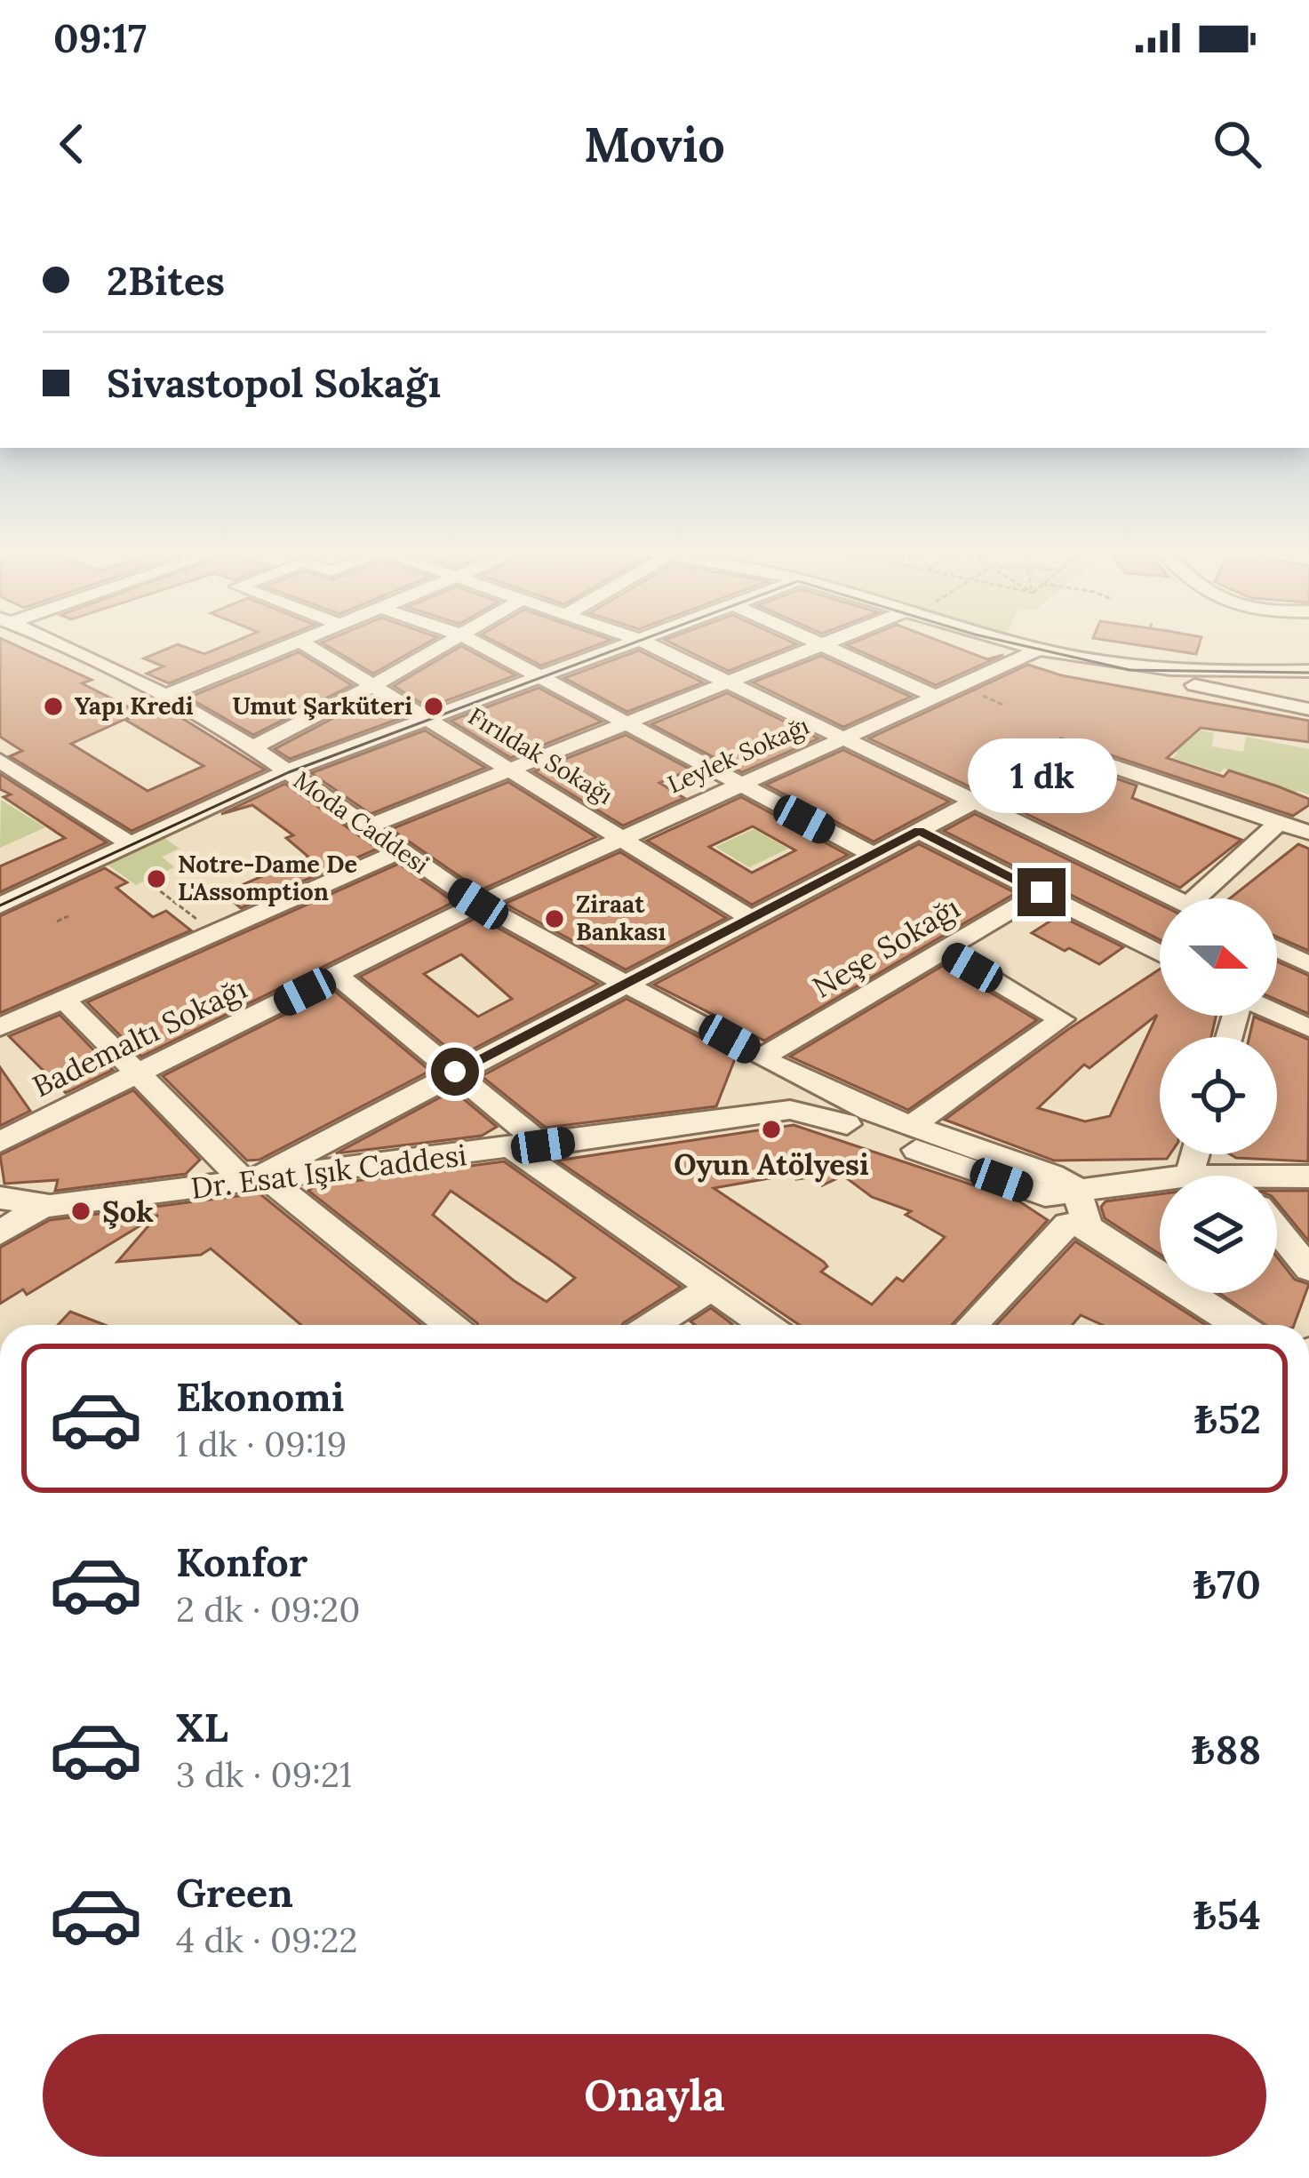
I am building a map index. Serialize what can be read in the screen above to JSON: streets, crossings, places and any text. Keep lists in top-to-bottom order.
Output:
{
  "streets": {
    "street": [
      "Leylek Sokağı",
      "Fırıldak Sokağı",
      "Moda Caddesi",
      "Neşe Sokağı",
      "Bademaltı Sokağı",
      "Dr. Esat Işık Caddesi"
    ]
  },
  "crossings": [
    ["Leylek Sokağı", "Fırıldak Sokağı"],
    ["Leylek Sokağı", "Moda Caddesi"],
    ["Leylek Sokağı", "Bademaltı Sokağı"],
    ["Moda Caddesi", "Neşe Sokağı"],
    ["Moda Caddesi", "Bademaltı Sokağı"],
    ["Moda Caddesi", "Dr. Esat Işık Caddesi"]
  ],
  "places": [
    "Yapı Kredi",
    "Umut Şarküteri",
    "Notre-Dame De L'Assomption",
    "Ziraat Bankası",
    "Oyun Atölyesi",
    "Şok"
  ],
  "north": "right",
  "page": {
    "status": "09:17",
    "header": "Movio",
    "banner": ["2Bites", "Sivastopol Sokağı"],
    "bubble": "1 dk",
    "list": [
      {
        "name": "Ekonomi",
        "note": "1 dk · 09:19",
        "value": "₺52"
      },
      {
        "name": "Konfor",
        "note": "2 dk · 09:20",
        "value": "₺70"
      },
      {
        "name": "XL",
        "note": "3 dk · 09:21",
        "value": "₺88"
      },
      {
        "name": "Green",
        "note": "4 dk · 09:22",
        "value": "₺54"
      }
    ],
    "buttons": "Onayla"
  }
}
